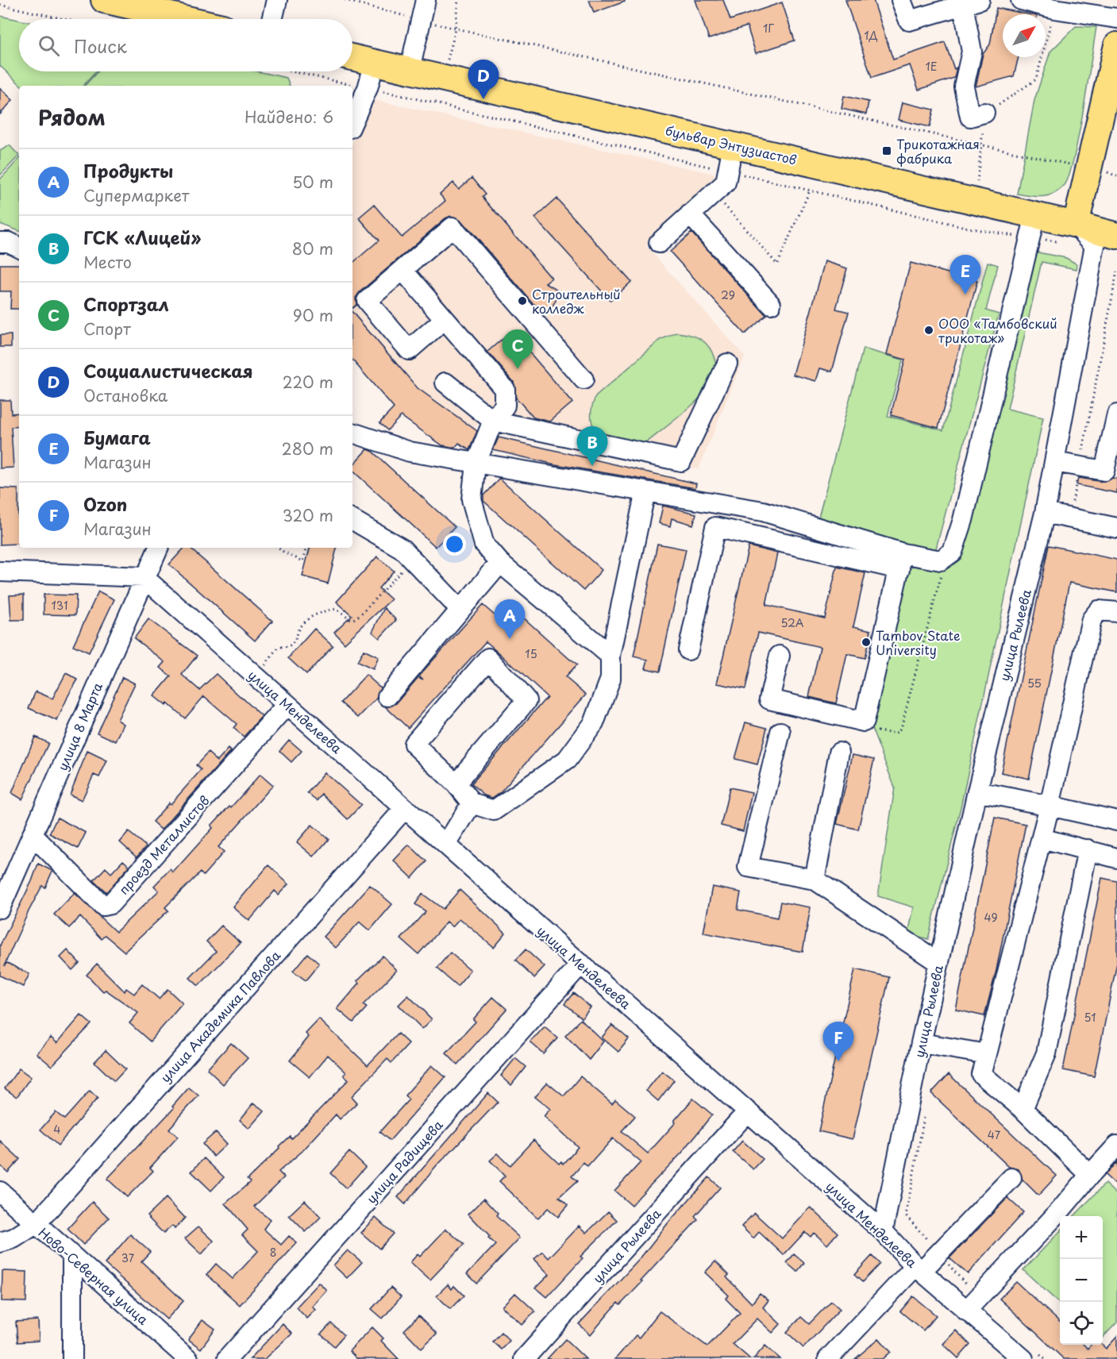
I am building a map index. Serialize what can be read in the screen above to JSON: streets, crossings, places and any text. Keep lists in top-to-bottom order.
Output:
{
  "streets": {
    "main road": ["бульвар Энтузиастов"],
    "street": [
      "улица Рылеева",
      "улица Менделеева",
      "улица 8 Марта",
      "проезд Металлистов",
      "улица Академика Павлова",
      "улица Радищева",
      "Ново-Северная улица"
    ]
  },
  "crossings": [
    ["бульвар Энтузиастов", "улица Рылеева"],
    ["улица Рылеева", "улица Менделеева"],
    ["улица Менделеева", "улица 8 Марта"],
    ["улица Менделеева", "проезд Металлистов"],
    ["улица Менделеева", "улица Академика Павлова"],
    ["улица Менделеева", "улица Радищева"],
    ["улица 8 Марта", "проезд Металлистов"],
    ["улица Академика Павлова", "Ново-Северная улица"]
  ],
  "places": {
    "transit": ["Трикотажная фабрика"],
    "other": ["Строительный колледж", "ООО «Тамбовский трикотаж»", "Tambov State University"]
  },
  "house_numbers": [
    "1Г",
    "1Д",
    "1Е",
    "29",
    "131",
    "52А",
    "15",
    "55",
    "49",
    "51",
    "4",
    "47",
    "8",
    "37"
  ],
  "north": "top right",
  "page": {
    "search": "Поиск",
    "pins": [
      "D",
      "E",
      "C",
      "B",
      "A",
      "F"
    ],
    "heading": ["Рядом", "Найдено: 6"],
    "list": [
      {
        "mark": "A",
        "name": "Продукты",
        "note": "Супермаркет",
        "value": "50 m"
      },
      {
        "mark": "B",
        "name": "ГСК «Лицей»",
        "note": "Место",
        "value": "80 m"
      },
      {
        "mark": "C",
        "name": "Спортзал",
        "note": "Спорт",
        "value": "90 m"
      },
      {
        "mark": "D",
        "name": "Социалистическая",
        "note": "Остановка",
        "value": "220 m"
      },
      {
        "mark": "E",
        "name": "Бумага",
        "note": "Магазин",
        "value": "280 m"
      },
      {
        "mark": "F",
        "name": "Ozon",
        "note": "Магазин",
        "value": "320 m"
      }
    ],
    "map_buttons": ["+", "−"]
  }
}
